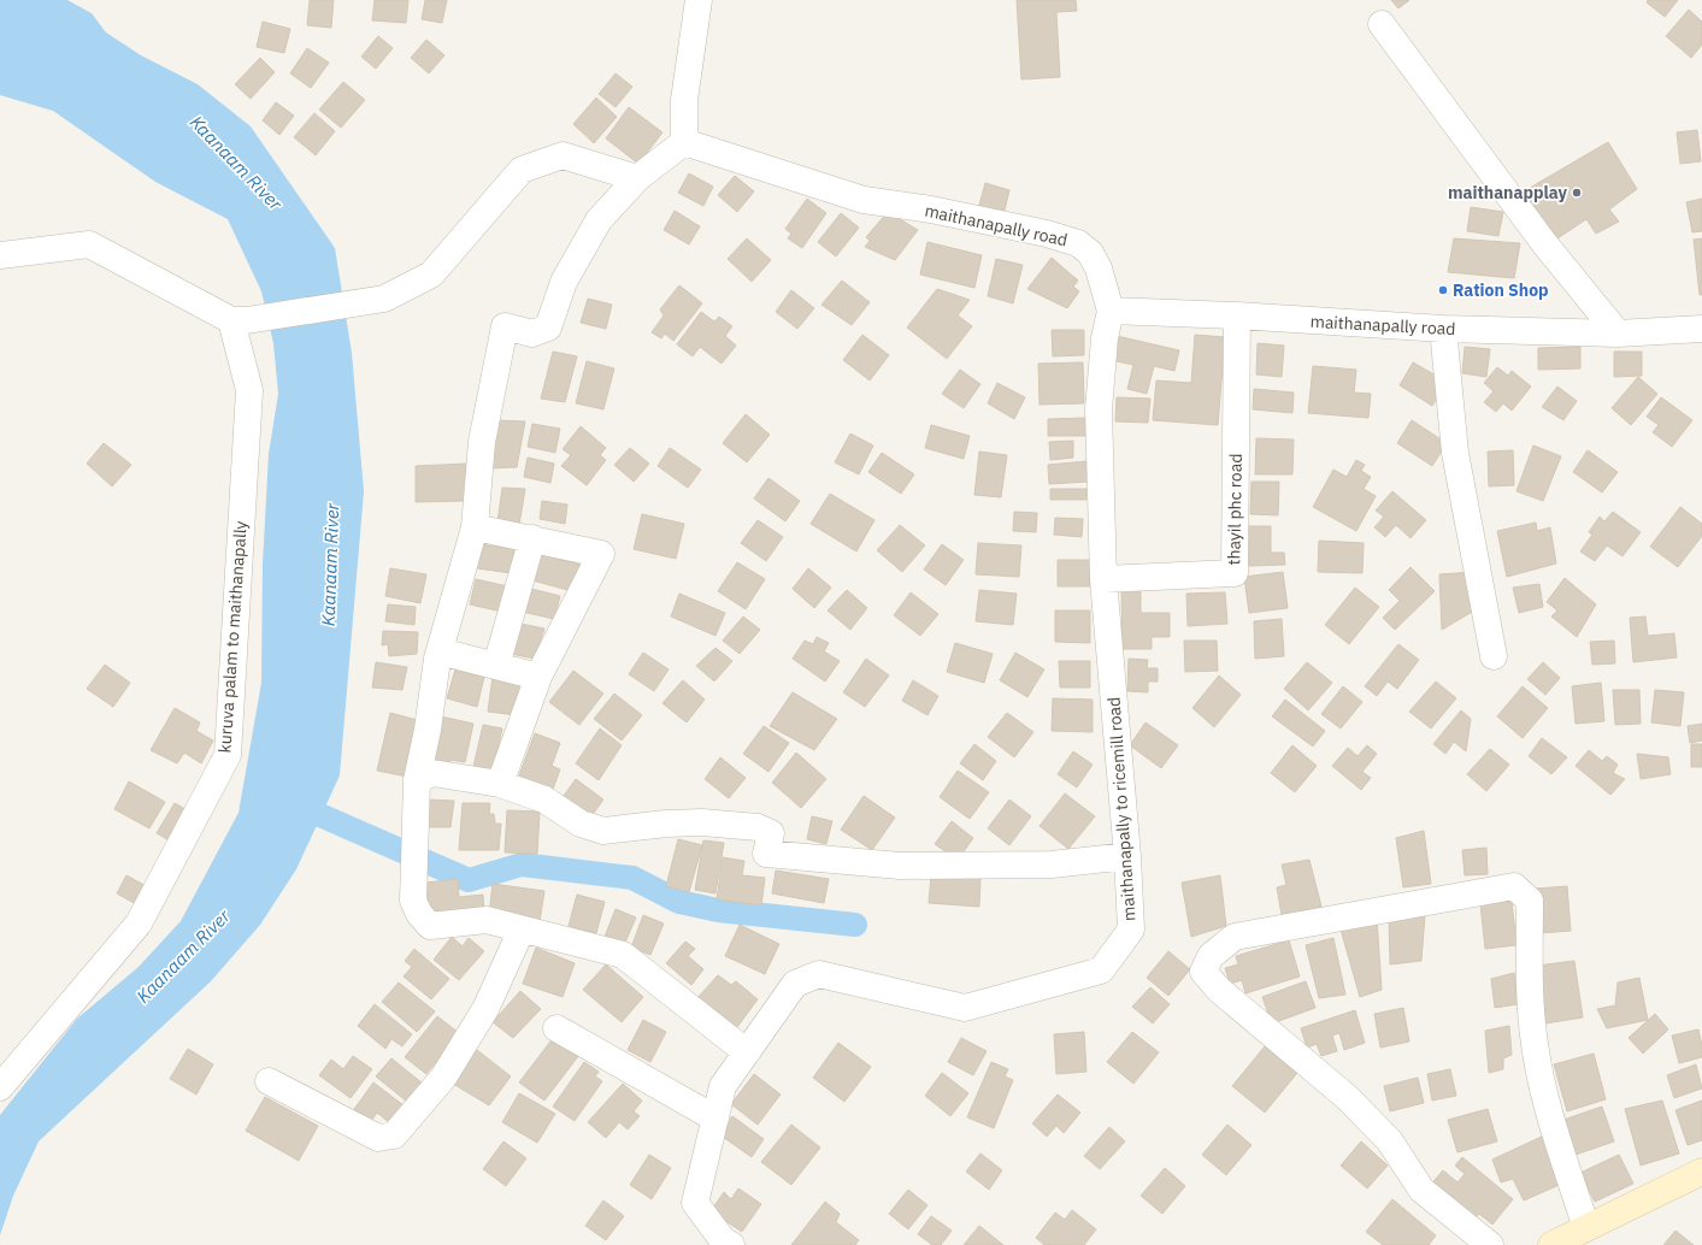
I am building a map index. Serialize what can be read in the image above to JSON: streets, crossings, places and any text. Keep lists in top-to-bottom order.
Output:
{
  "streets": {
    "street": [
      "maithanapally road",
      "thayil phc road",
      "kuruva palam to maithanapally",
      "maithanapally to ricemill road"
    ]
  },
  "crossings": [
    ["maithanapally road", "thayil phc road"],
    ["maithanapally road", "maithanapally to ricemill road"],
    ["thayil phc road", "maithanapally to ricemill road"]
  ],
  "water": ["Kaanaam River"],
  "places": ["maithanapplay", "Ration Shop"]
}
